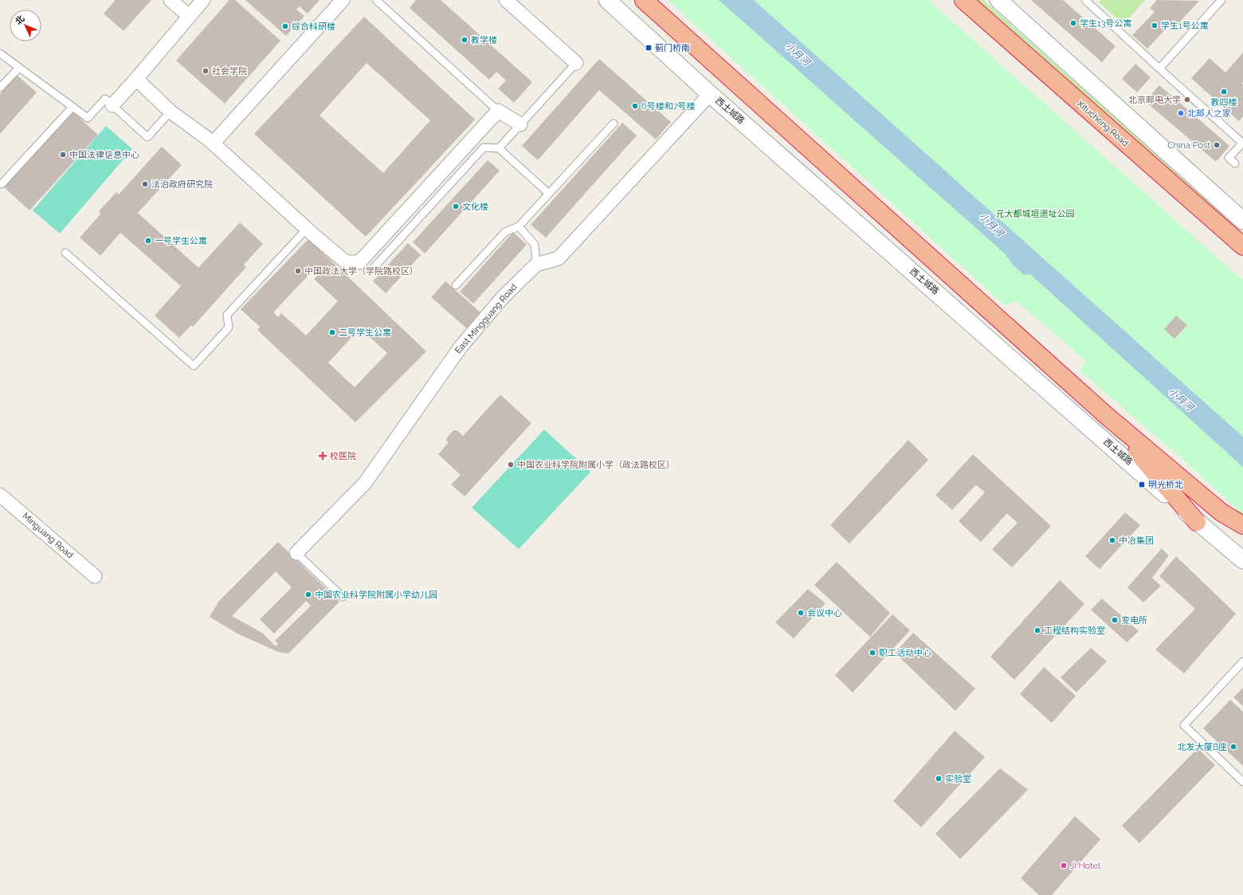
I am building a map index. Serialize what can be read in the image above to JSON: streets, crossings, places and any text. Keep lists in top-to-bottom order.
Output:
{
  "streets": {
    "highway": ["Xitucheng Road"],
    "street": ["西土城路", "East Mingguang Road", "Minguang Road"]
  },
  "crossings": [
    ["西土城路", "East Mingguang Road"]
  ],
  "water": ["小月河"],
  "parks": ["元大都城垣遗址公园"],
  "places": {
    "other": [
      "学生13号公寓",
      "学生1号公寓",
      "综合科研楼",
      "教学楼",
      "社会学院",
      "教四楼",
      "北京邮电大学",
      "6号楼和7号楼",
      "北邮人之家",
      "China Post",
      "中国法律信息中心",
      "法治政府研究院",
      "文化楼",
      "一号学生公寓",
      "中国政法大学（学院路校区）",
      "二号学生公寓",
      "中国农业科学院附属小学（政法路校区）",
      "中冶集团",
      "中国农业科学院附属小学幼儿园",
      "会议中心",
      "变电所",
      "工程结构实验室",
      "职工活动中心",
      "北发大厦B座",
      "实验室",
      "Ji Hotel"
    ],
    "transit": ["蓟门桥南", "明光桥北"],
    "health": ["校医院"]
  },
  "north": "top left"
}
